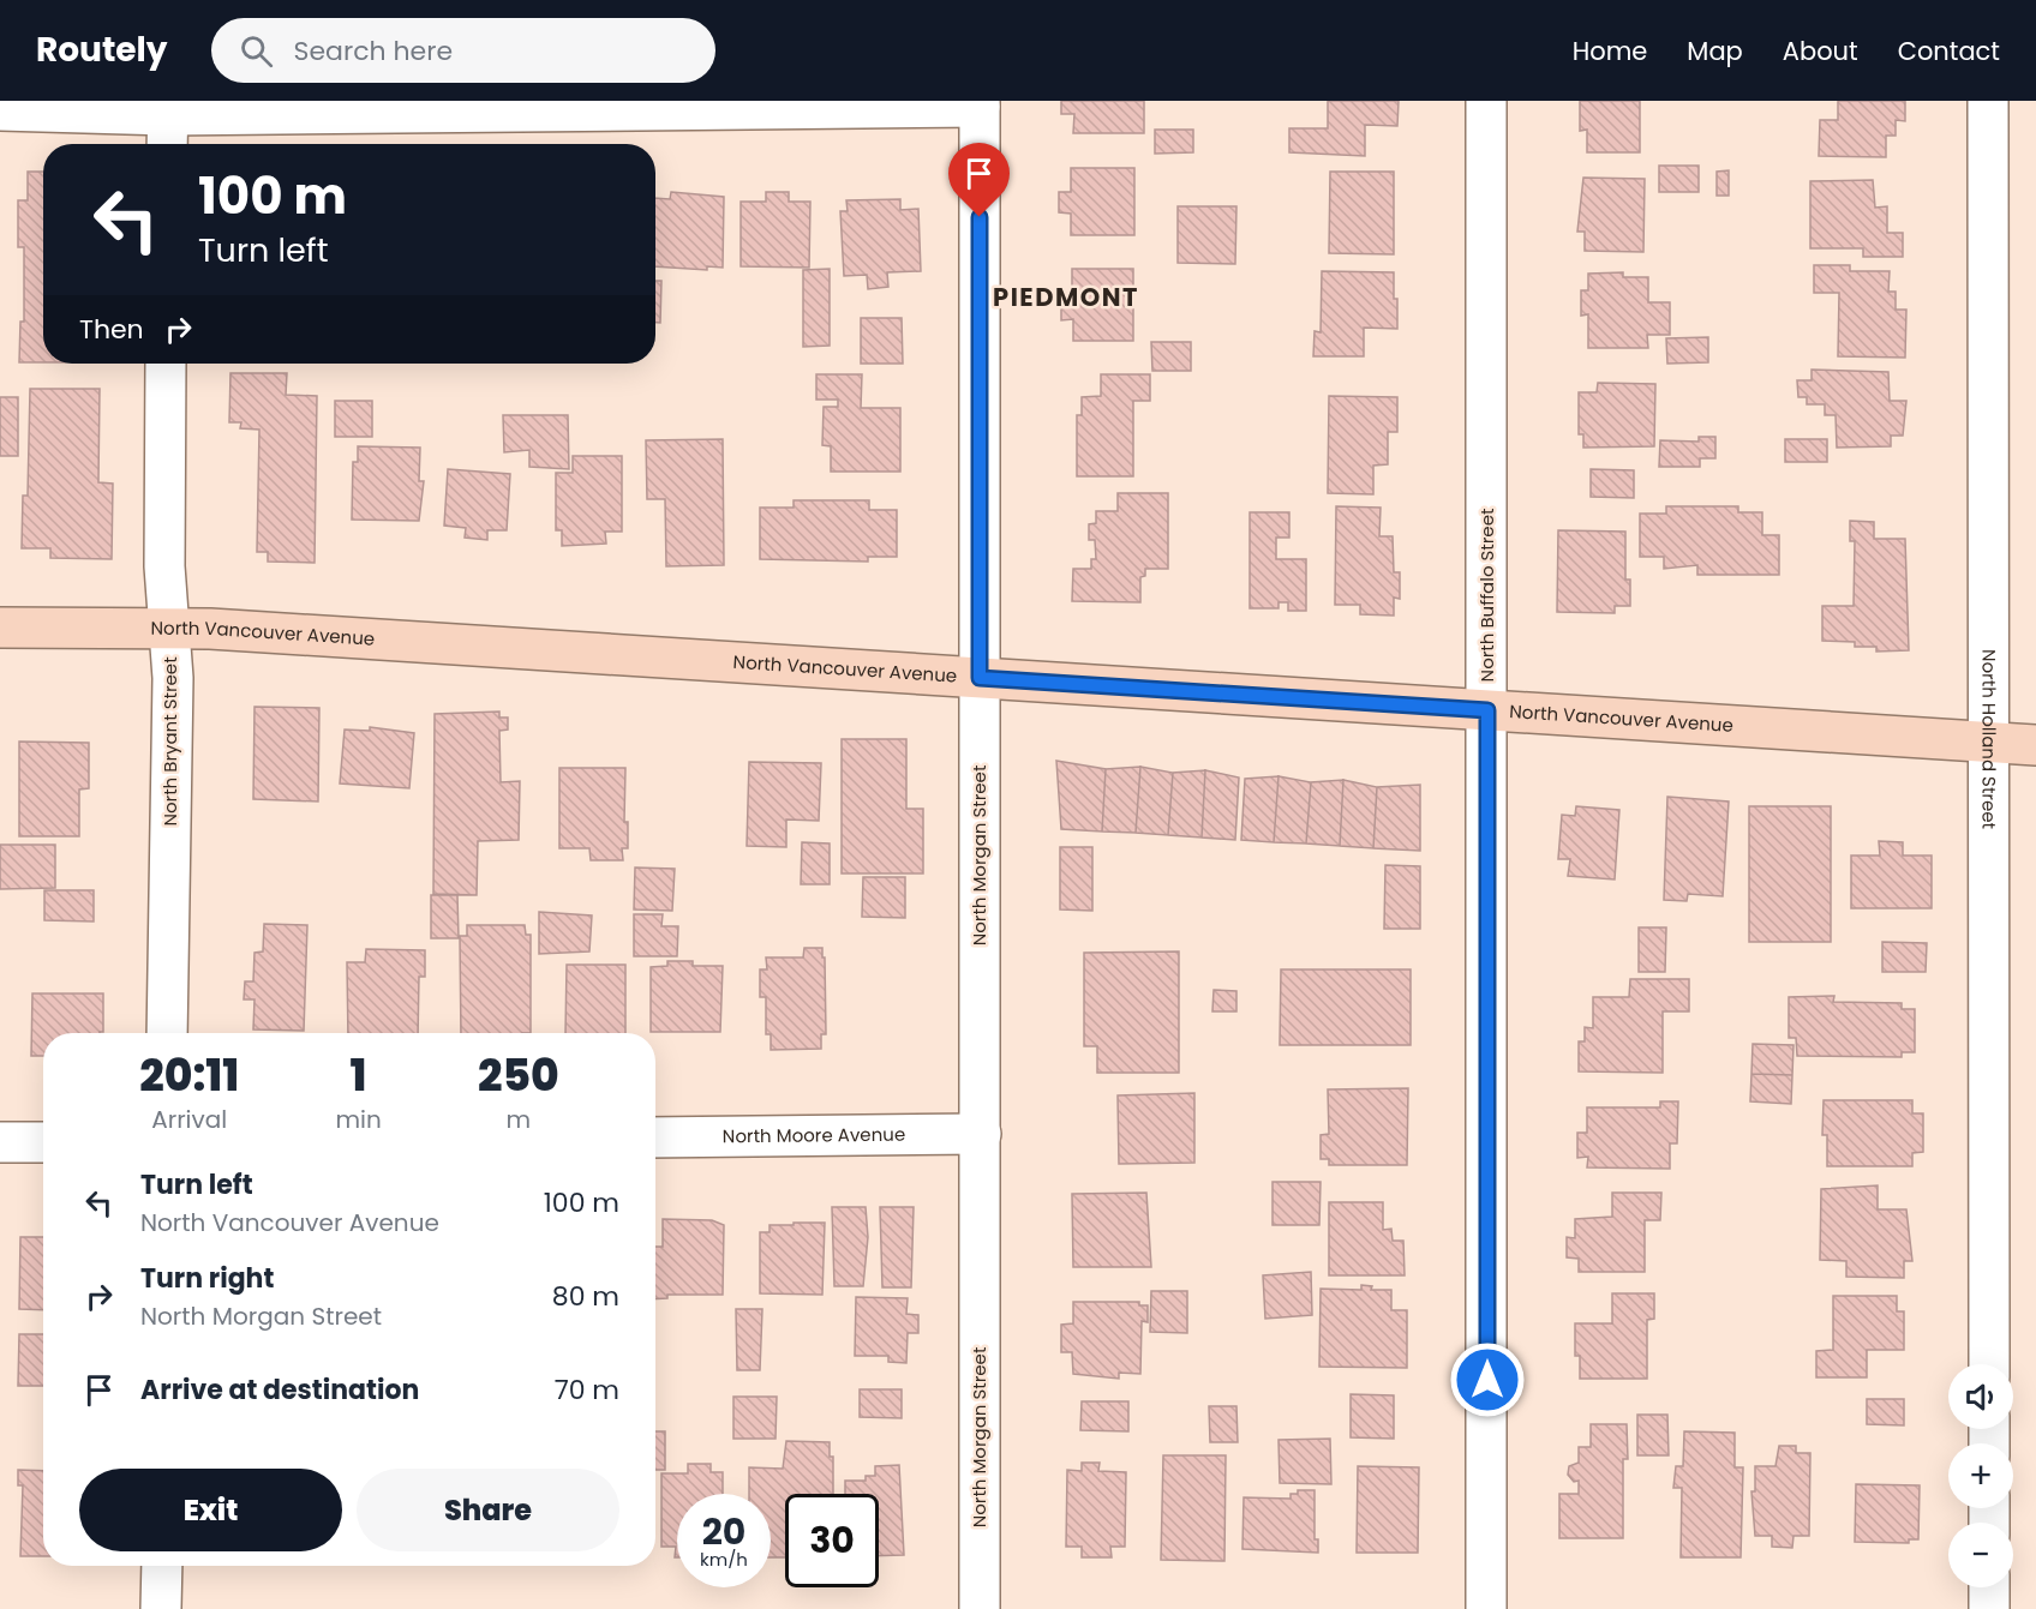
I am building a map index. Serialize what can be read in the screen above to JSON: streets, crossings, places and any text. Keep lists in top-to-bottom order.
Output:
{
  "streets": {
    "street": [
      "North Buffalo Street",
      "North Vancouver Avenue",
      "North Holland Street",
      "North Bryant Street",
      "North Morgan Street",
      "North Moore Avenue"
    ]
  },
  "crossings": [
    ["North Buffalo Street", "North Vancouver Avenue"],
    ["North Vancouver Avenue", "North Holland Street"],
    ["North Vancouver Avenue", "North Bryant Street"],
    ["North Vancouver Avenue", "North Morgan Street"],
    ["North Morgan Street", "North Moore Avenue"]
  ],
  "districts": ["PIEDMONT"],
  "page": {
    "header": "Routely",
    "search": "Search here",
    "nav": [
      "Home",
      "Map",
      "About",
      "Contact"
    ],
    "turn": ["100 m", "Turn left"],
    "then": "Then",
    "eta": [
      "20:11",
      "Arrival",
      "1",
      "min",
      "250",
      "m"
    ],
    "list": [
      {
        "name": "Turn left",
        "note": "North Vancouver Avenue",
        "value": "100 m"
      },
      {
        "name": "Turn right",
        "note": "North Morgan Street",
        "value": "80 m"
      },
      {
        "name": "Arrive at destination",
        "value": "70 m"
      }
    ],
    "map_buttons": ["+", "−"],
    "buttons": ["Exit", "Share"],
    "speed": "20 km/h",
    "limit": "30"
  }
}
